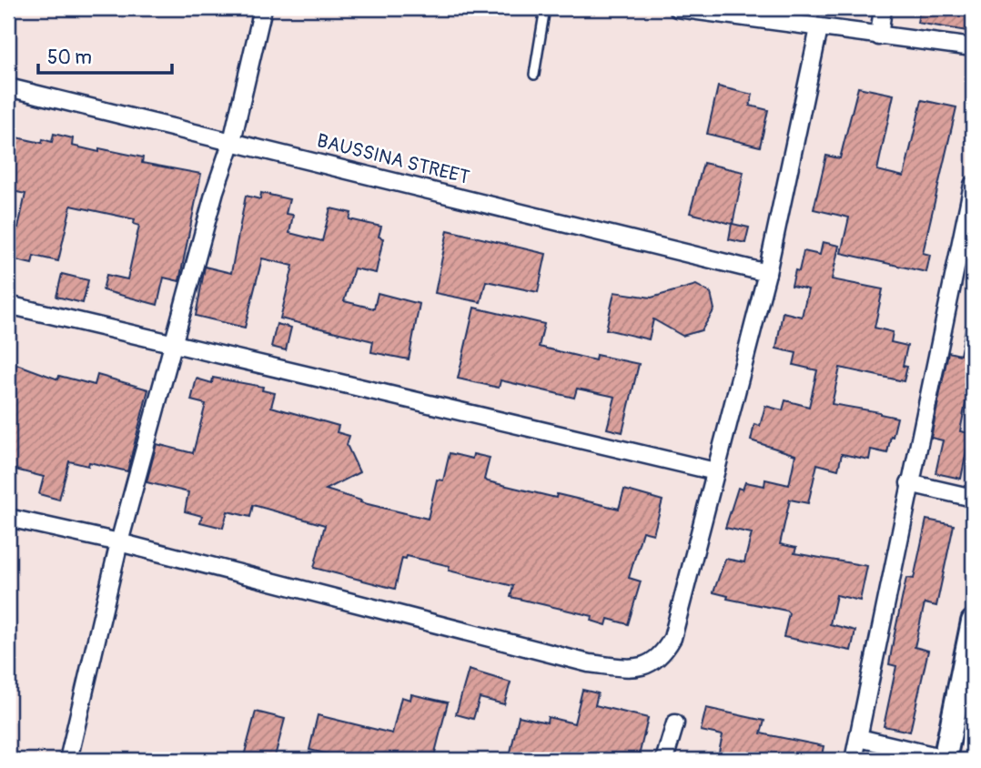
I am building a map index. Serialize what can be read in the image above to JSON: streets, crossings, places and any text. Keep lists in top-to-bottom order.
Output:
{
  "streets": {
    "street": ["BAUSSINA STREET"]
  },
  "scale_bar": "50 m"
}
